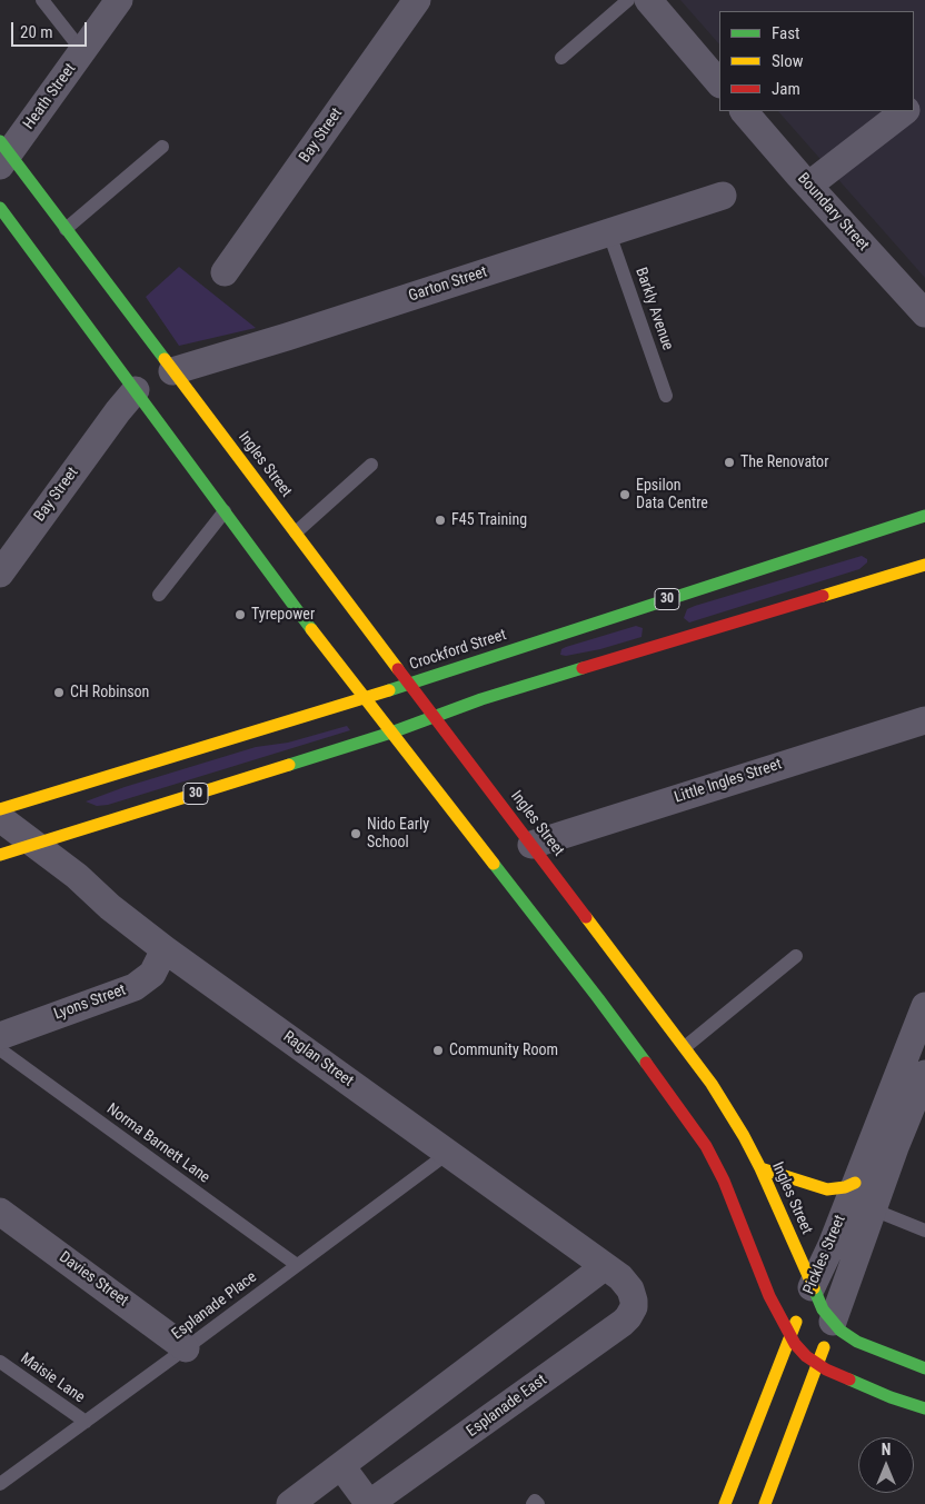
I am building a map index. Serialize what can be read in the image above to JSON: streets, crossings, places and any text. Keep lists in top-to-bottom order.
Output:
{
  "streets": {
    "street": [
      "Heath Street",
      "Bay Street",
      "Boundary Street",
      "Garton Street",
      "Ingles Street",
      "30",
      "Crockford Street",
      "Little Ingles Street",
      "Lyons Street",
      "Raglan Street",
      "Pickles Street",
      "Davies Street",
      "Esplanade East"
    ],
    "lane": [
      "Barkly Avenue",
      "Norma Barnett Lane",
      "Esplanade Place",
      "Maisie Lane"
    ]
  },
  "crossings": [
    ["Heath Street", "Ingles Street"],
    ["Garton Street", "Barkly Avenue"],
    ["Garton Street", "Ingles Street"],
    ["Ingles Street", "30"],
    ["Ingles Street", "Crockford Street"],
    ["Ingles Street", "Little Ingles Street"],
    ["Ingles Street", "Pickles Street"],
    ["30", "Raglan Street"],
    ["Lyons Street", "Raglan Street"],
    ["Raglan Street", "Esplanade Place"],
    ["Raglan Street", "Esplanade East"],
    ["Norma Barnett Lane", "Esplanade Place"],
    ["Davies Street", "Esplanade Place"],
    ["Esplanade Place", "Maisie Lane"]
  ],
  "places": [
    "The Renovator",
    "Epsilon Data Centre",
    "F45 Training",
    "Tyrepower",
    "CH Robinson",
    "Nido Early School",
    "Community Room"
  ],
  "legend": ["Fast", "Slow", "Jam"],
  "scale_bar": "20 m",
  "north": "top"
}
